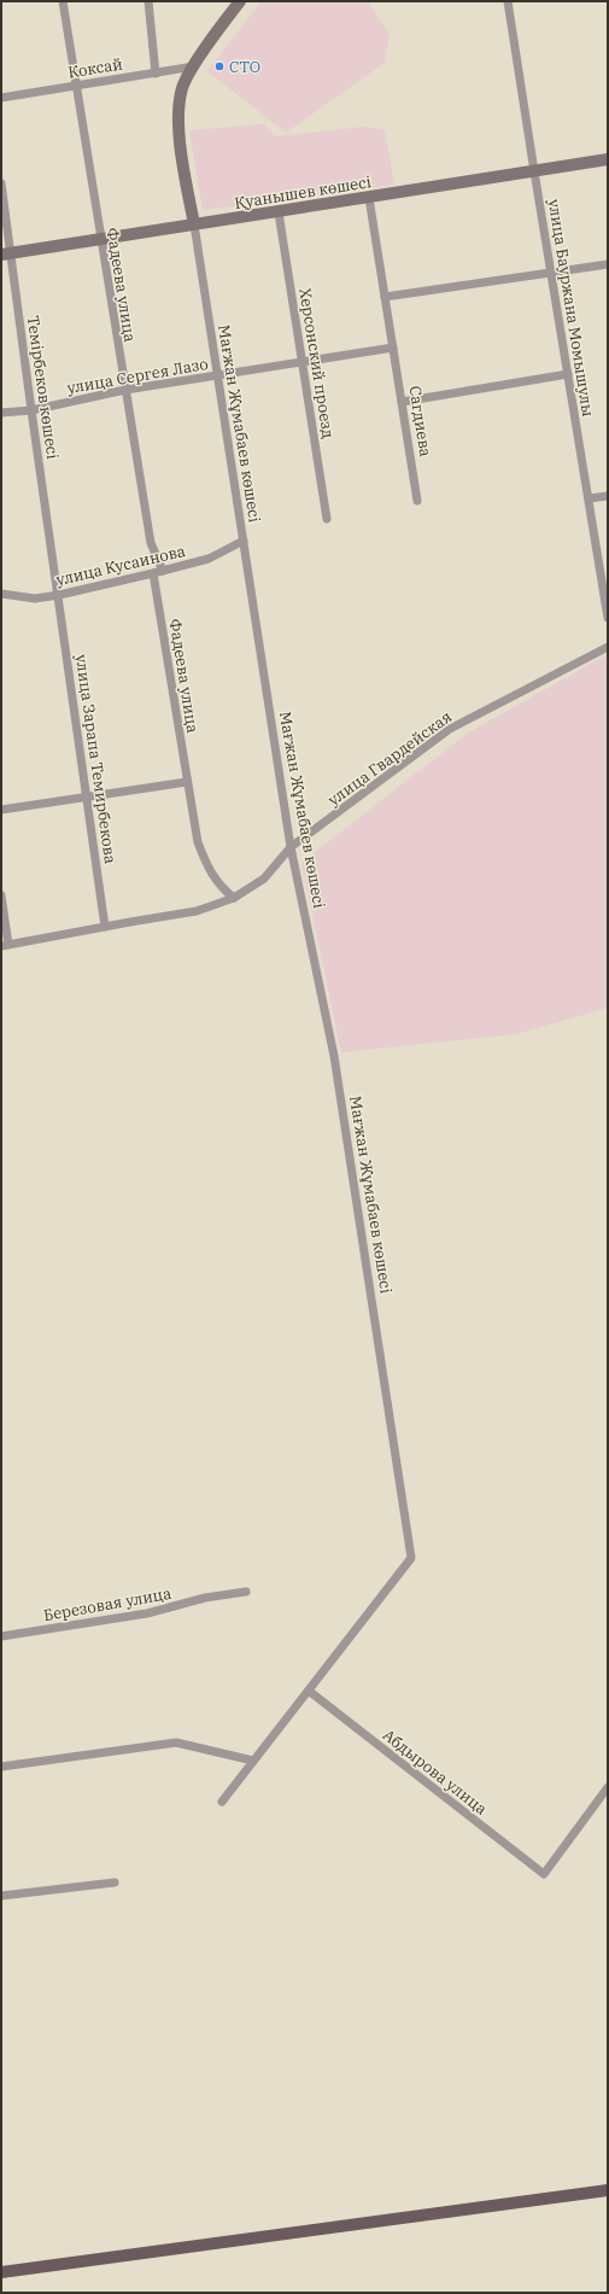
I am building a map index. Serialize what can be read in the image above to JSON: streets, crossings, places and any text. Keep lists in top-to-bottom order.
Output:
{
  "streets": {
    "street": [
      "Коксай",
      "Қуанышев көшесі",
      "Фадеева улица",
      "улица Бауржана Момышулы",
      "Херсонский проезд",
      "улица Сергея Лазо",
      "Темірбеков көшесі",
      "Сагдиева",
      "Мағжан Жұмабаев көшесі",
      "улица Кусаинова",
      "улица Гвардейская",
      "улица Зарапа Темирбекова",
      "Березовая улица",
      "Абдырова улица"
    ]
  },
  "crossings": [
    ["Коксай", "Фадеева улица"],
    ["Коксай", "Мағжан Жұмабаев көшесі"],
    ["Қуанышев көшесі", "Фадеева улица"],
    ["Қуанышев көшесі", "улица Бауржана Момышулы"],
    ["Қуанышев көшесі", "Херсонский проезд"],
    ["Қуанышев көшесі", "Темірбеков көшесі"],
    ["Қуанышев көшесі", "Сагдиева"],
    ["Қуанышев көшесі", "Мағжан Жұмабаев көшесі"],
    ["Фадеева улица", "улица Сергея Лазо"],
    ["Фадеева улица", "улица Кусаинова"],
    ["Фадеева улица", "улица Гвардейская"],
    ["Херсонский проезд", "улица Сергея Лазо"],
    ["улица Сергея Лазо", "Темірбеков көшесі"],
    ["улица Сергея Лазо", "Сагдиева"],
    ["улица Сергея Лазо", "Мағжан Жұмабаев көшесі"],
    ["Темірбеков көшесі", "улица Кусаинова"],
    ["Темірбеков көшесі", "улица Зарапа Темирбекова"],
    ["Мағжан Жұмабаев көшесі", "улица Кусаинова"],
    ["Мағжан Жұмабаев көшесі", "улица Гвардейская"],
    ["Мағжан Жұмабаев көшесі", "Абдырова улица"],
    ["улица Кусаинова", "улица Зарапа Темирбекова"],
    ["улица Гвардейская", "улица Зарапа Темирбекова"]
  ],
  "places": ["СТО"]
}
